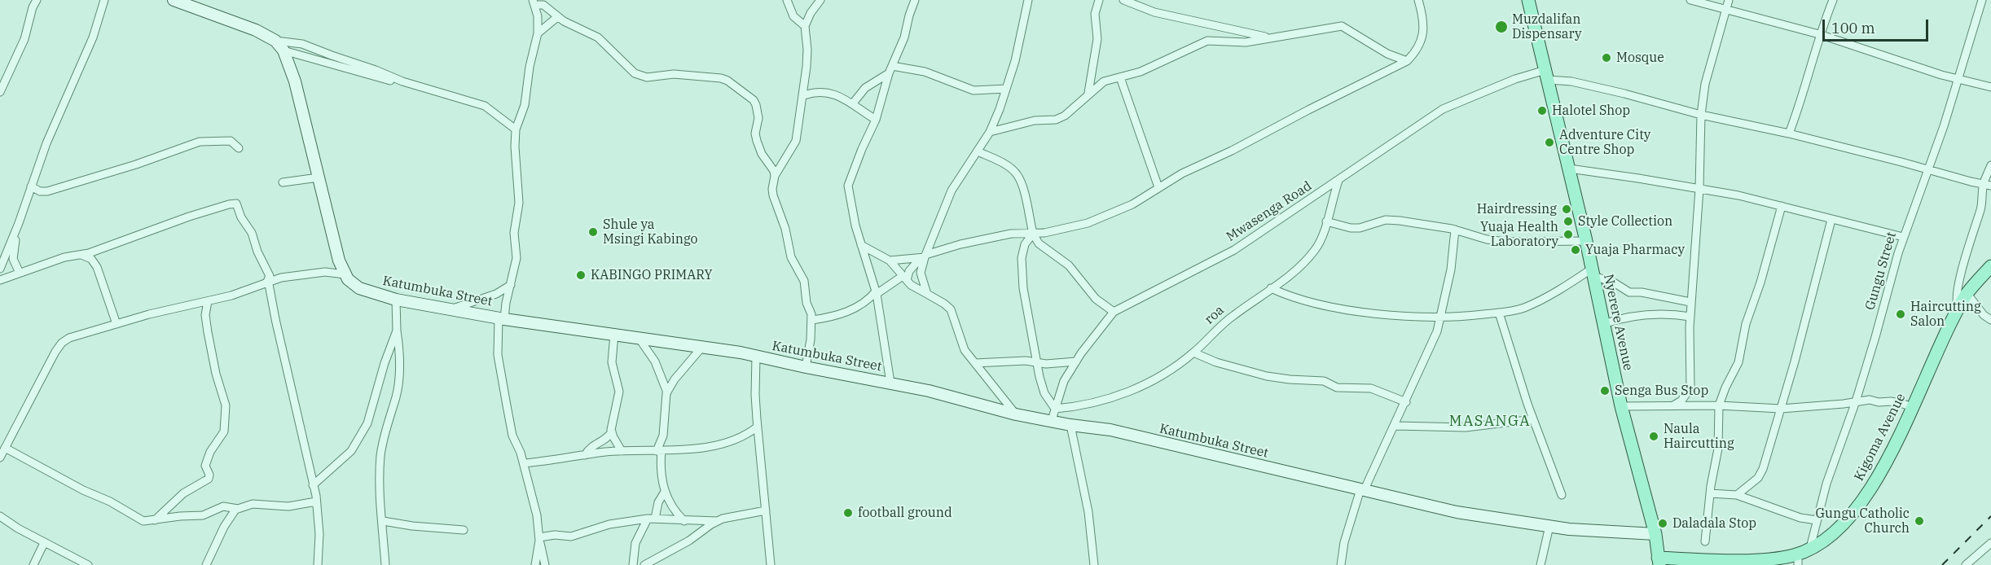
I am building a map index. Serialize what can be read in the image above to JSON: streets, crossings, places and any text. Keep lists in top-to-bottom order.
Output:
{
  "streets": {
    "main road": ["Katumbuka Street", "Nyerere Avenue", "Kigoma Avenue"],
    "street": ["Mwasenga Road", "Gungu Street", "roa"]
  },
  "crossings": [
    ["Mwasenga Road", "Katumbuka Street"],
    ["Mwasenga Road", "roa"],
    ["Mwasenga Road", "Nyerere Avenue"],
    ["Gungu Street", "Kigoma Avenue"],
    ["Katumbuka Street", "roa"],
    ["Katumbuka Street", "Nyerere Avenue"],
    ["Nyerere Avenue", "Kigoma Avenue"]
  ],
  "districts": ["MASANGA"],
  "places": [
    "Muzdalifan Dispensary",
    "Mosque",
    "Halotel Shop",
    "Adventure City Centre Shop",
    "Hairdressing",
    "Style Collection",
    "Shule ya Msingi Kabingo",
    "Yuaja Health Laboratory",
    "Yuaja Pharmacy",
    "KABINGO PRIMARY",
    "Haircutting Salon",
    "Senga Bus Stop",
    "Naula Haircutting",
    "football ground",
    "Gungu Catholic Church",
    "Daladala Stop"
  ],
  "scale_bar": "100 m"
}
